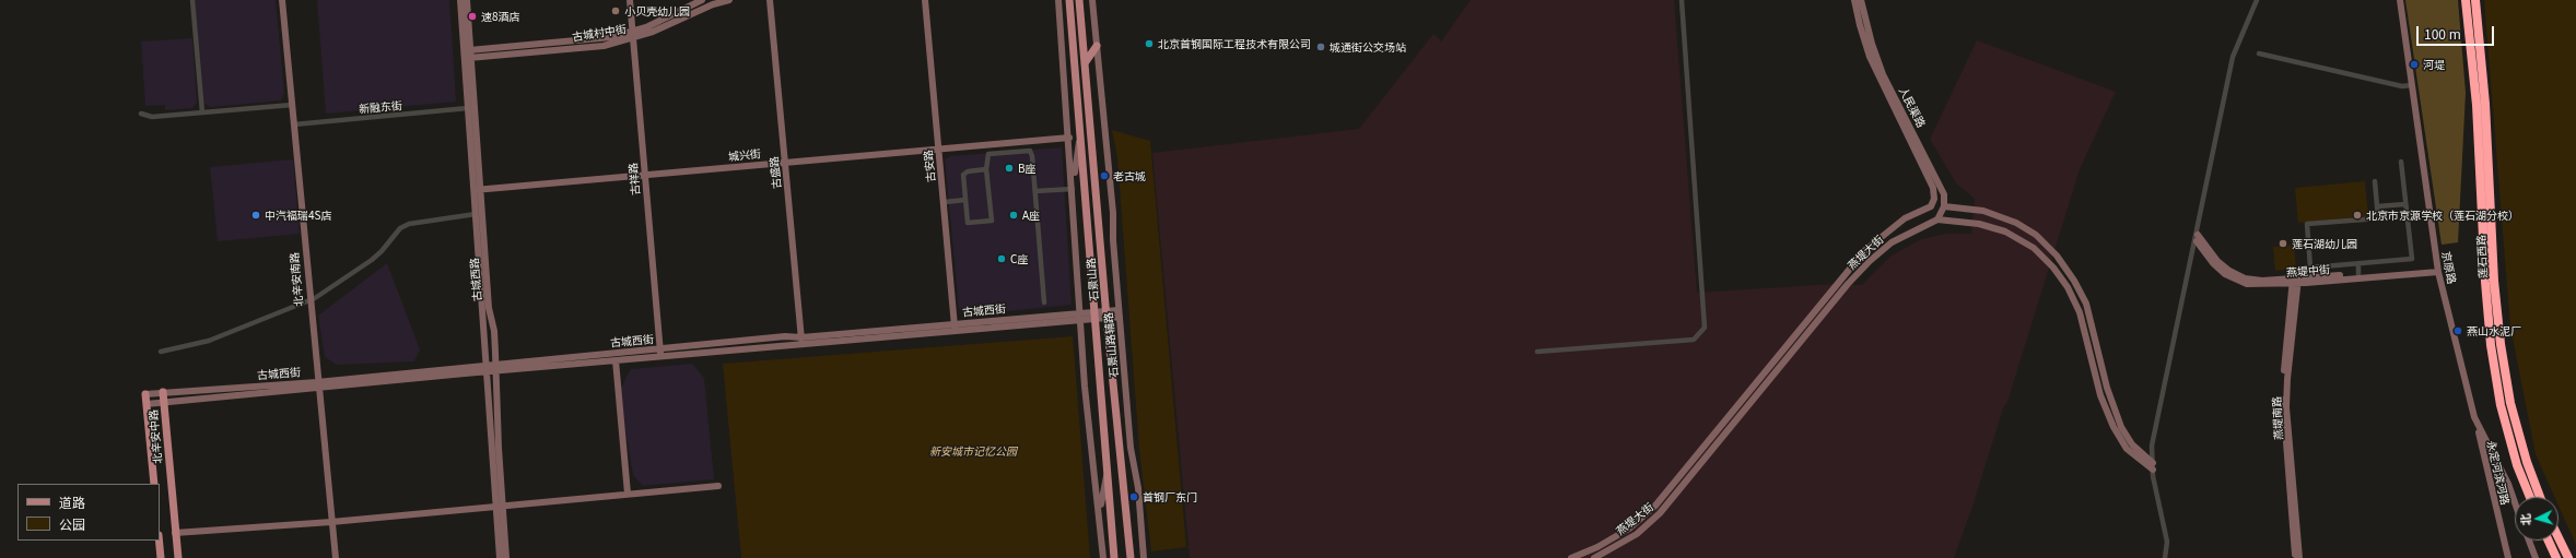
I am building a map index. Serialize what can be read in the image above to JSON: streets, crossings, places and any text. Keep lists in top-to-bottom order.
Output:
{
  "streets": {
    "highway": ["莲石西路"],
    "main road": ["石景山路", "北辛安中路"],
    "street": [
      "古城村中街",
      "新融东街",
      "人民渠路",
      "城兴街",
      "古安路",
      "古盛路",
      "古祥路",
      "燕堤大街",
      "京原路",
      "燕堤中街",
      "北辛安南路",
      "古城西路",
      "古城西街",
      "石景山路辅路",
      "燕堤南路",
      "永定河滨河路"
    ]
  },
  "crossings": [
    ["古城村中街", "古祥路"],
    ["古城村中街", "古城西路"],
    ["新融东街", "北辛安南路"],
    ["新融东街", "古城西路"],
    ["人民渠路", "燕堤大街"],
    ["城兴街", "古安路"],
    ["城兴街", "古盛路"],
    ["城兴街", "古祥路"],
    ["城兴街", "古城西路"],
    ["古安路", "古城西街"],
    ["古盛路", "古城西街"],
    ["古祥路", "古城西街"],
    ["京原路", "燕堤中街"],
    ["京原路", "永定河滨河路"],
    ["燕堤中街", "燕堤南路"],
    ["北辛安南路", "古城西街"],
    ["古城西路", "古城西街"],
    ["石景山路", "古城西街"],
    ["古城西街", "石景山路辅路"],
    ["古城西街", "北辛安中路"]
  ],
  "parks": ["新安城市记忆公园"],
  "places": [
    "小贝壳幼儿园",
    "速8酒店",
    "北京首钢国际工程技术有限公司",
    "城通街公交场站",
    "河堤",
    "B座",
    "老古城",
    "中汽福瑞4S店",
    "A座",
    "北京市京源学校（莲石湖分校）",
    "莲石湖幼儿园",
    "C座",
    "燕山水泥厂",
    "首钢厂东门"
  ],
  "legend": ["道路", "公园"],
  "scale_bar": "100 m",
  "north": "left"
}
